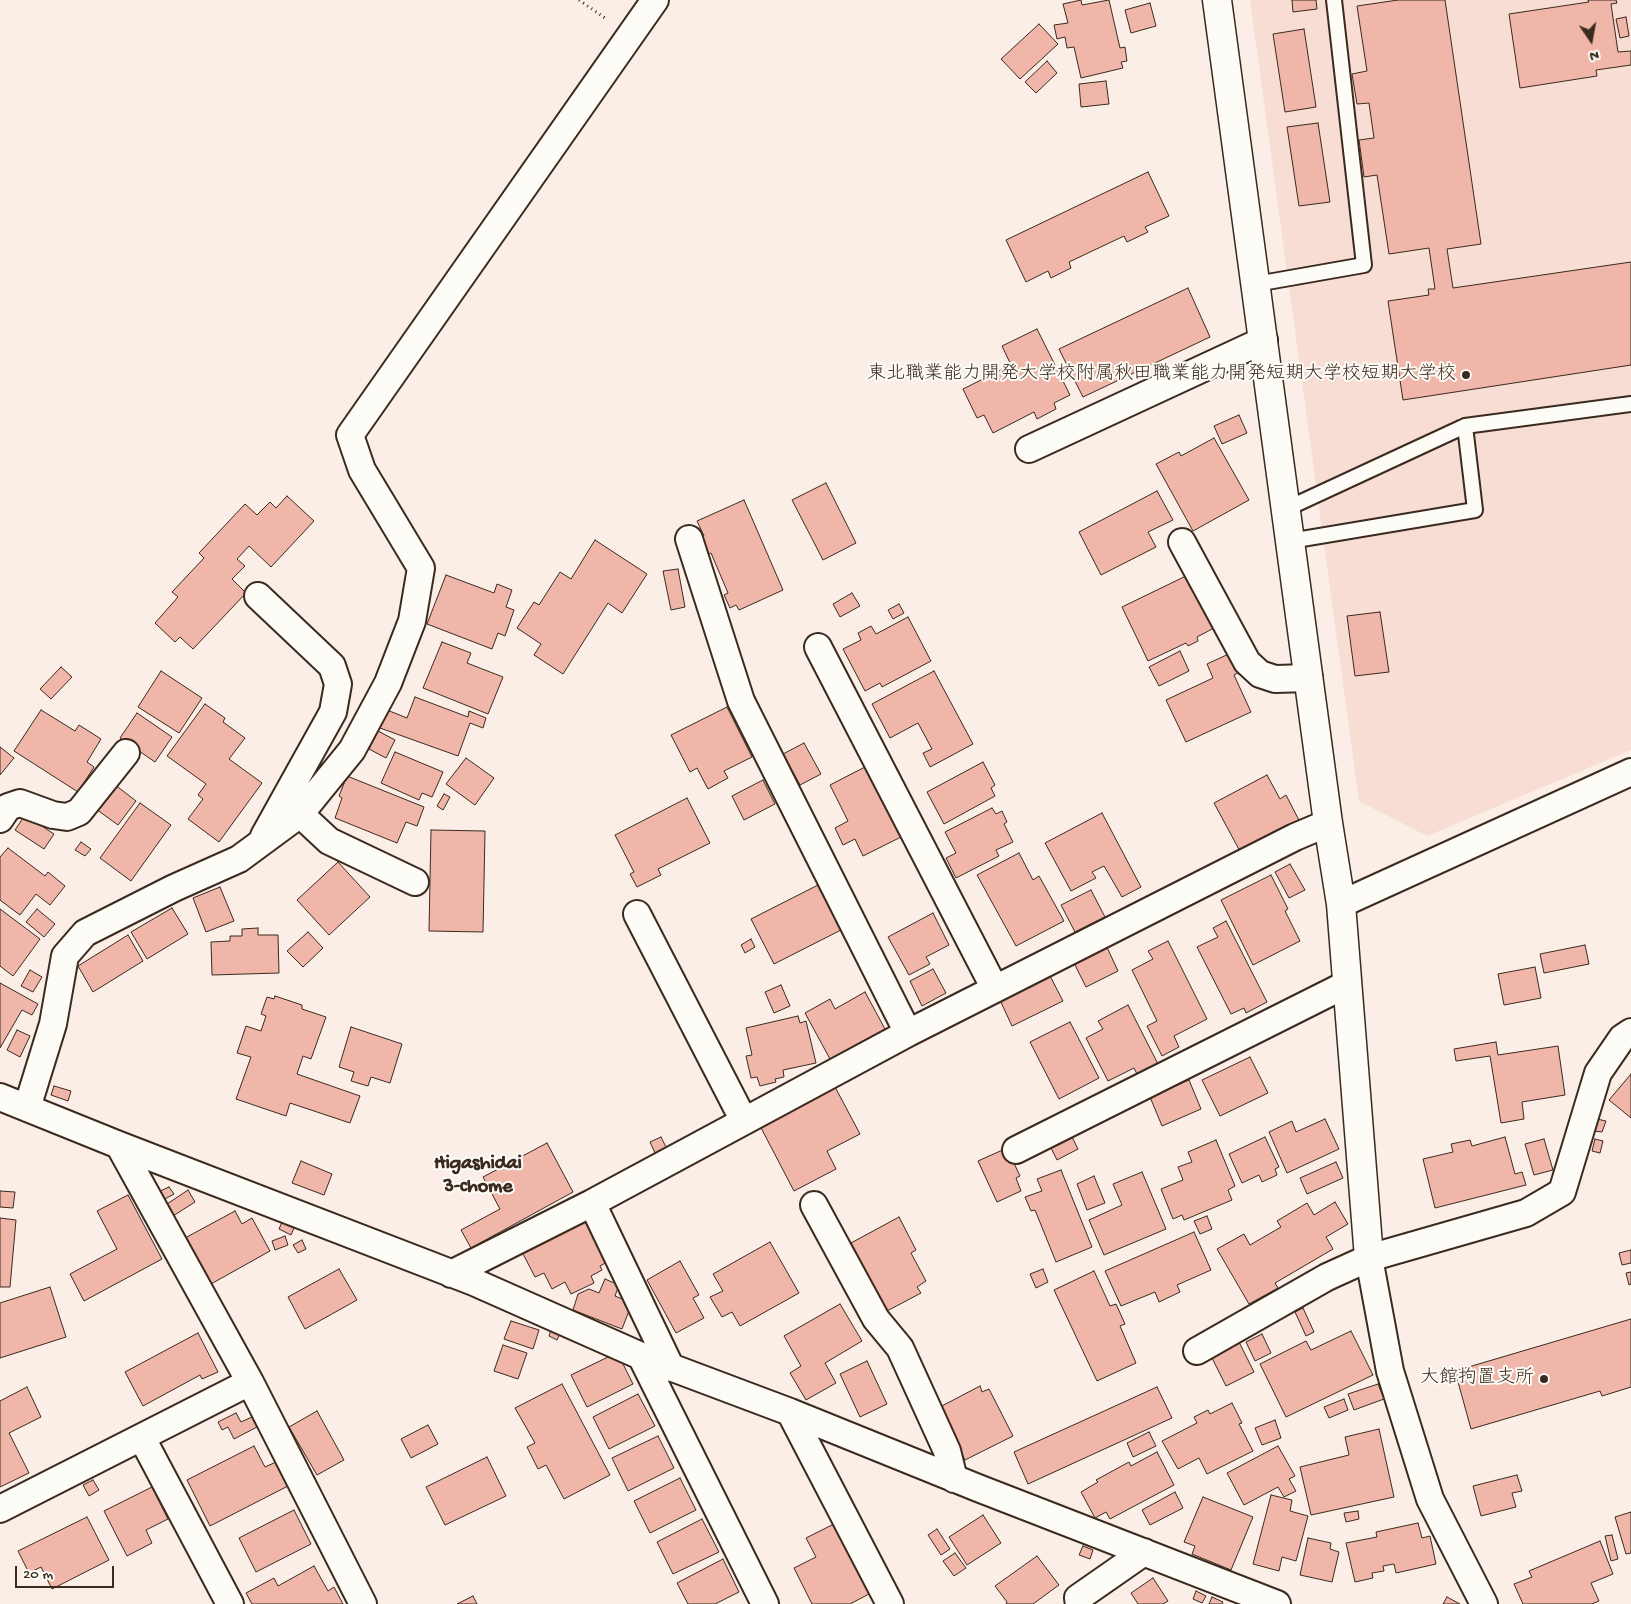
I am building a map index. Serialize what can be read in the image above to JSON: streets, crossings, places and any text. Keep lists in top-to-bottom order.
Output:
{
  "districts": ["Higashidai 3-chome"],
  "places": ["東北職業能力開発大学校附属秋田職業能力開発短期大学校短期大学校", "大館拘置支所"],
  "scale_bar": "20 m",
  "north": "bottom"
}
